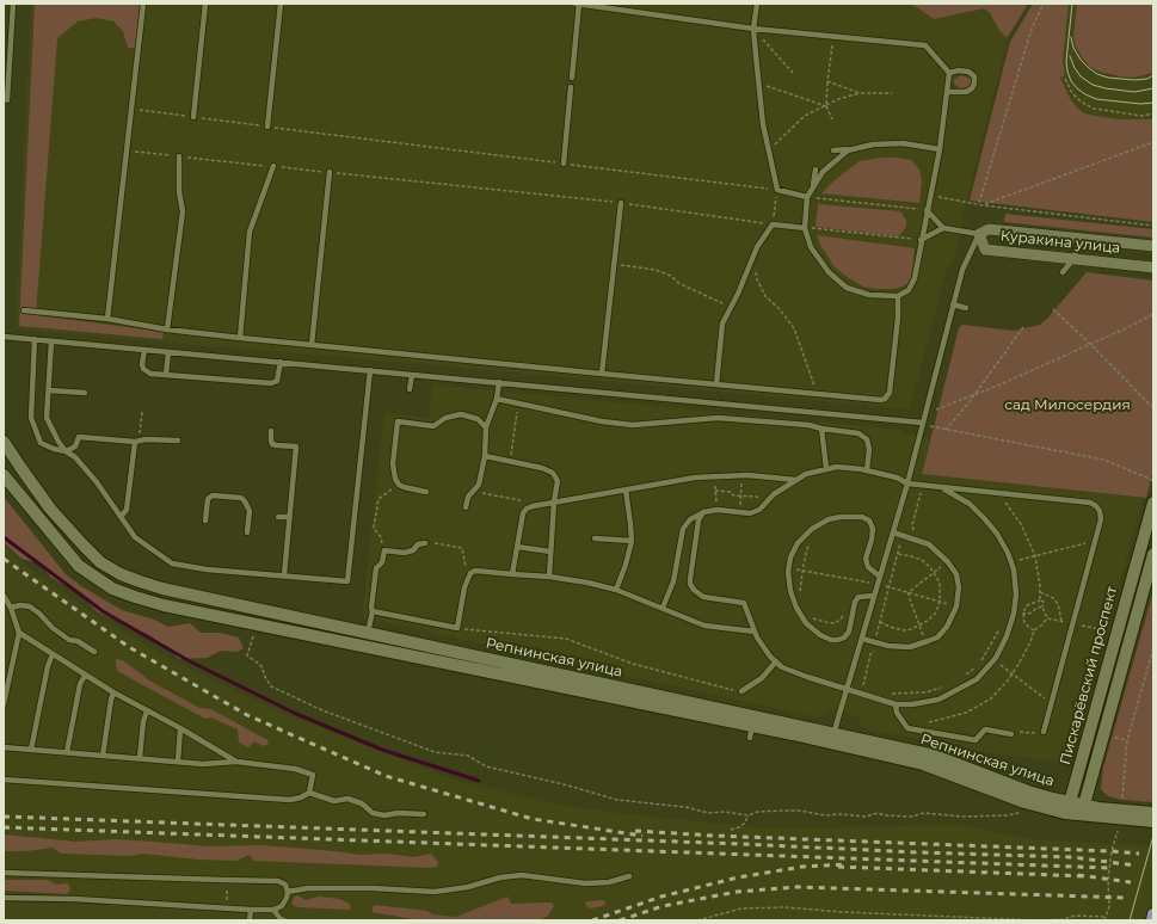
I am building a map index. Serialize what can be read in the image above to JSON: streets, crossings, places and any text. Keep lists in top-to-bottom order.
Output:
{
  "streets": {
    "street": ["Куракина улица", "Репнинская улица", "Пискарёвский проспект"]
  },
  "crossings": [
    ["Репнинская улица", "Пискарёвский проспект"]
  ],
  "parks": ["сад Милосердия"]
}
